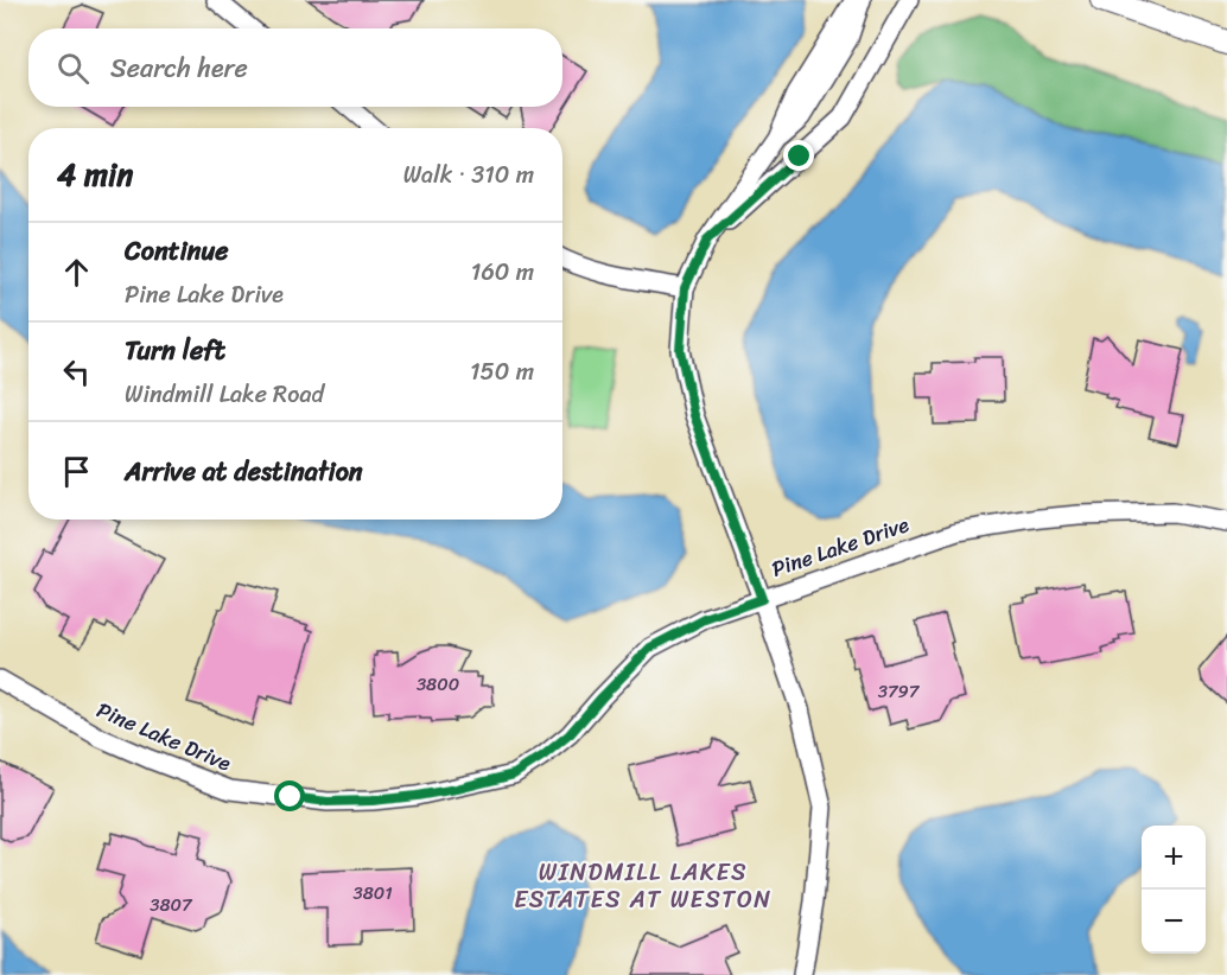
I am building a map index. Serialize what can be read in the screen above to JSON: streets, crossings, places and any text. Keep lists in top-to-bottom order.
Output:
{
  "streets": {
    "street": ["Pine Lake Drive"]
  },
  "districts": ["WINDMILL LAKES ESTATES AT WESTON"],
  "house_numbers": [
    "3800",
    "3797",
    "3801",
    "3807"
  ],
  "page": {
    "search": "Search here",
    "heading": ["4 min", "Walk · 310 m"],
    "list": [
      ["Continue", "Pine Lake Drive", "160 m"],
      ["Turn left", "Windmill Lake Road", "150 m"],
      "Arrive at destination"
    ],
    "map_buttons": ["+", "−"]
  }
}
